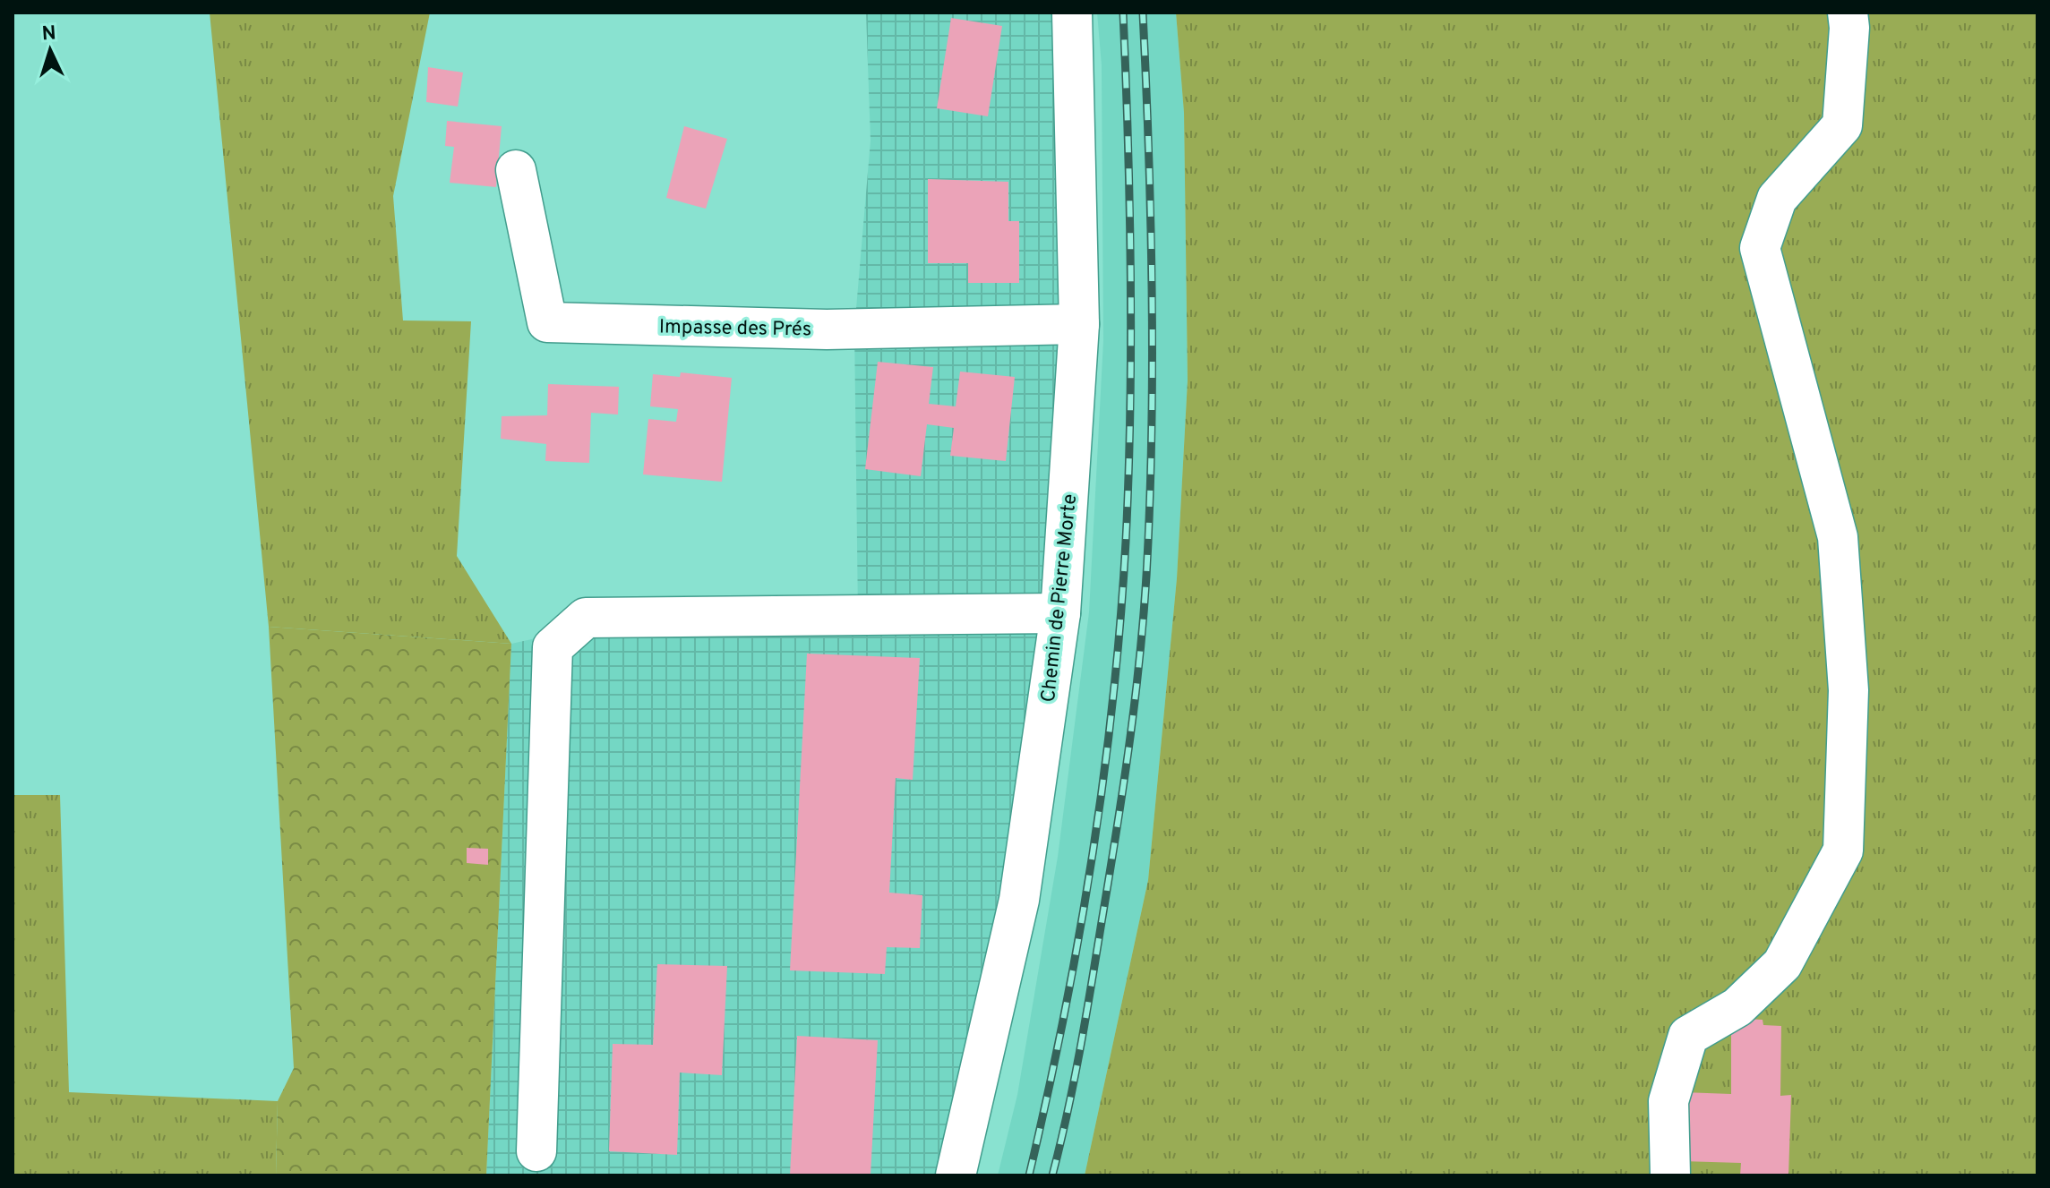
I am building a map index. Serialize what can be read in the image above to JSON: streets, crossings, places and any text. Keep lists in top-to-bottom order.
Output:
{
  "streets": {
    "street": ["Impasse des Prés", "Chemin de Pierre Morte"]
  },
  "crossings": [
    ["Impasse des Prés", "Chemin de Pierre Morte"]
  ],
  "north": "top"
}
